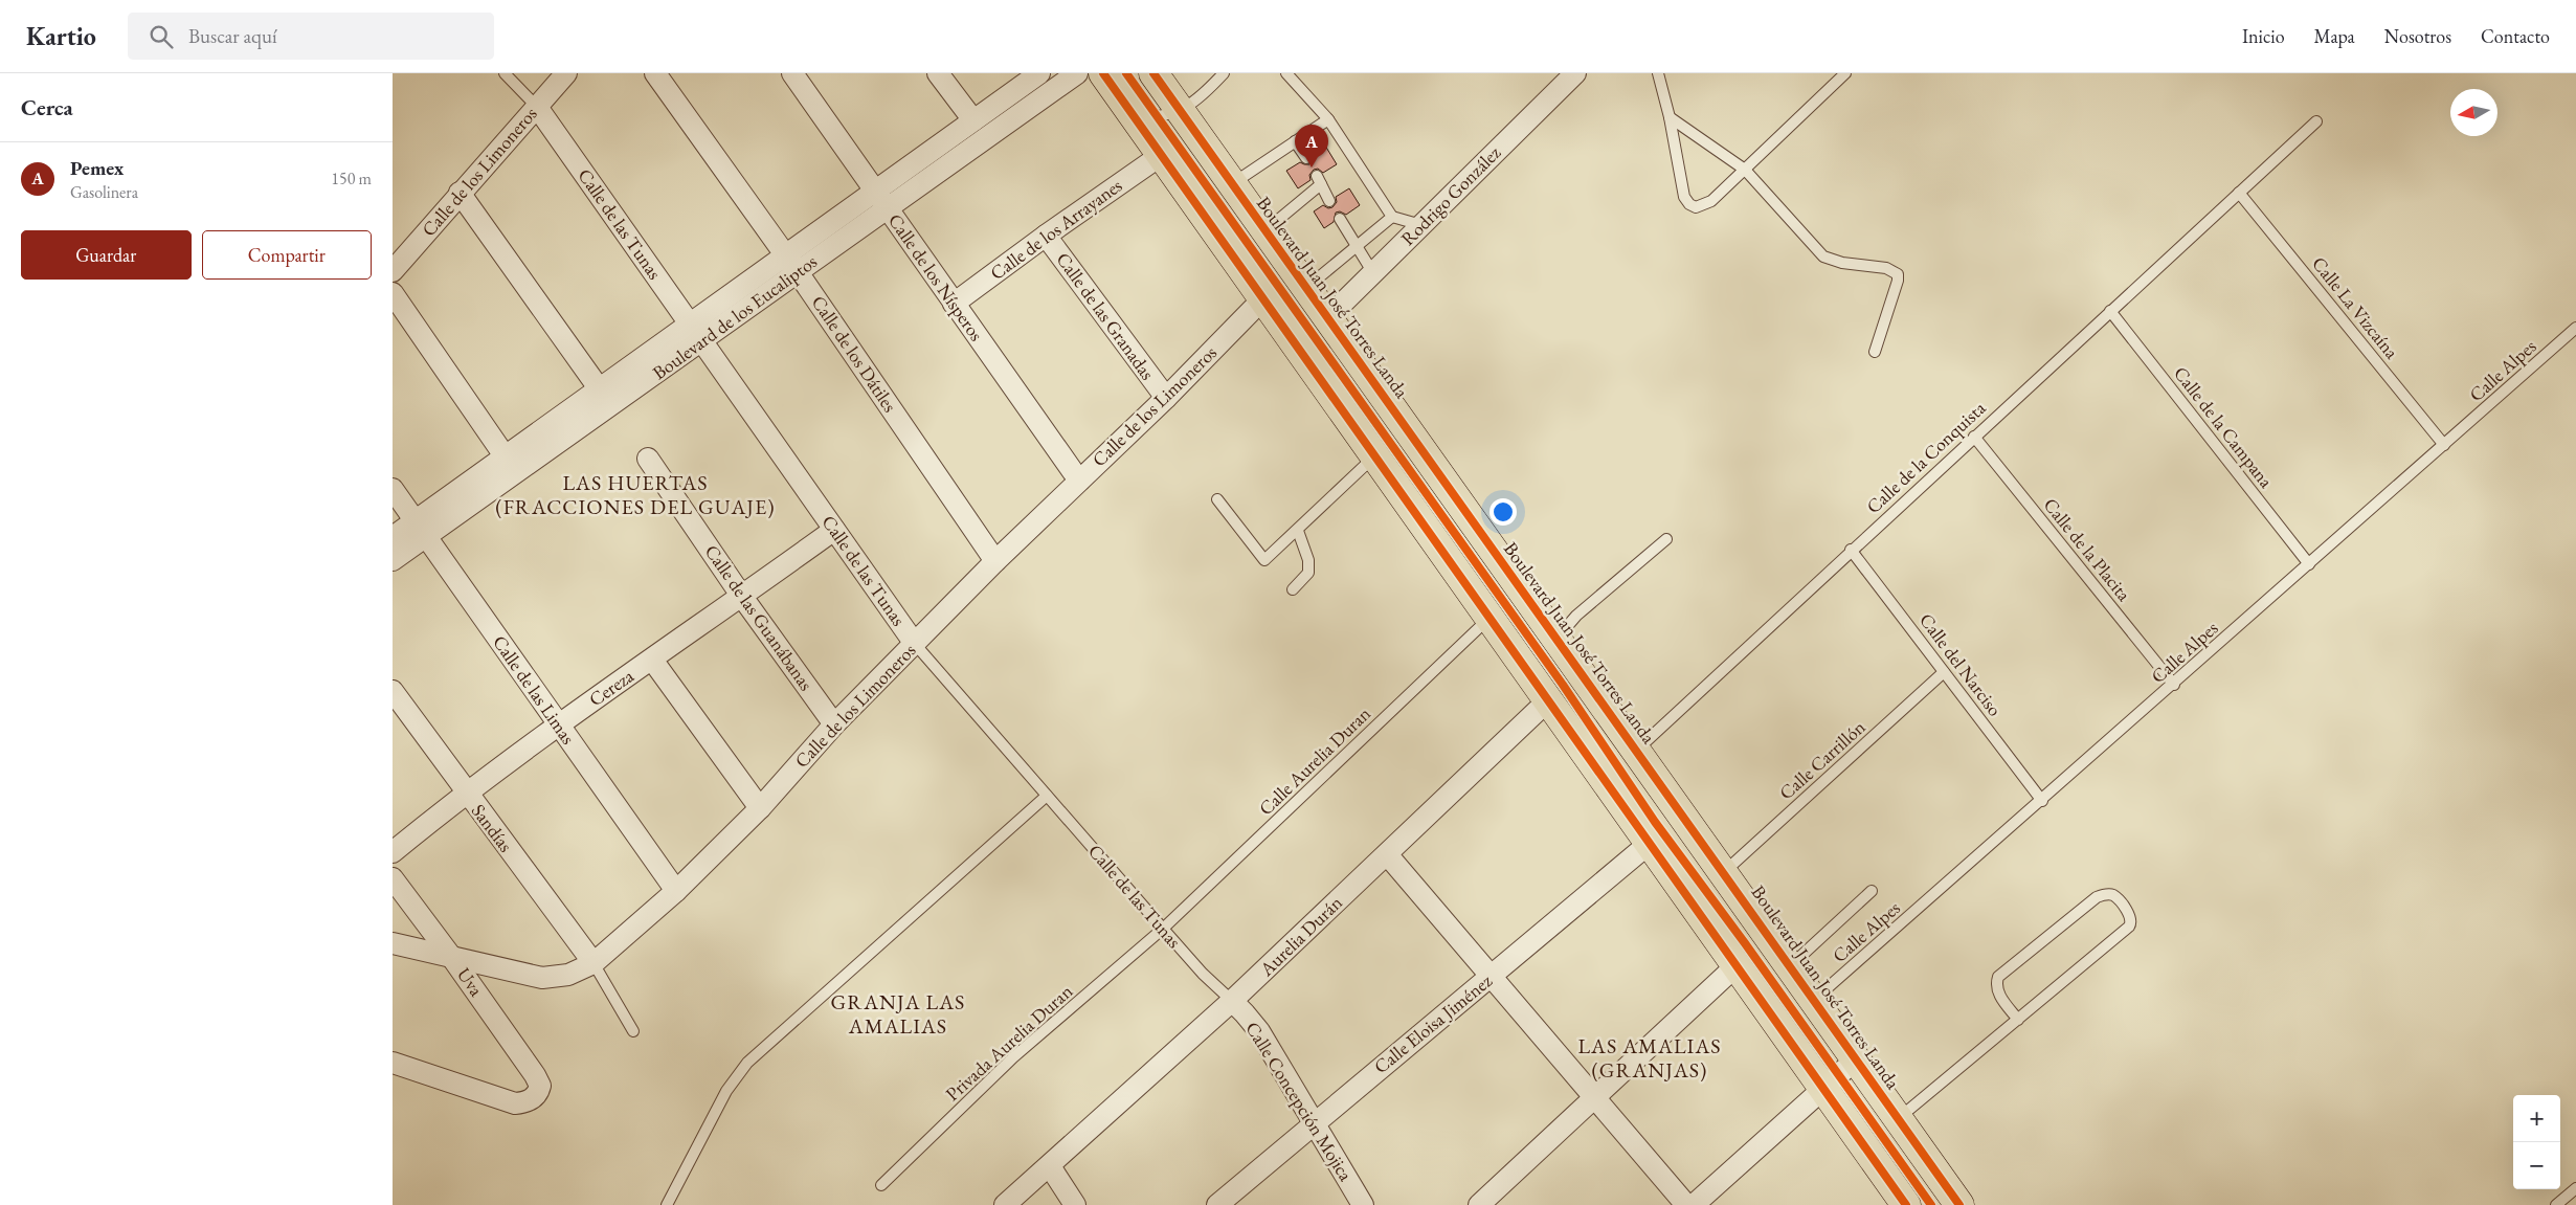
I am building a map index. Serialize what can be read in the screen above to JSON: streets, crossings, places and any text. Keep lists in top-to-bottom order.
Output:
{
  "streets": {
    "main road": ["Boulevard Juan José Torres Landa"],
    "street": [
      "Calle de los Limoneros",
      "Rodrigo González",
      "Calle de las Tunas",
      "Calle de los Arrayanes",
      "Calle de los Nísperos",
      "Calle de las Granadas",
      "Boulevard de los Eucaliptos",
      "Calle de los Dátiles",
      "Calle de las Guanábanas",
      "Cereza",
      "Calle de las Limas",
      "Sandías",
      "Aurelia Durán",
      "Uva",
      "Calle Eloisa Jiménez",
      "Calle Concepción Mojica"
    ],
    "lane": [
      "Calle La Vizcaína",
      "Calle Alpes",
      "Calle de la Campana",
      "Calle de la Conquista",
      "Calle de la Placita",
      "Calle del Narciso",
      "Calle Carrillón",
      "Calle Aurelia Duran",
      "Privada Aurelia Duran"
    ]
  },
  "crossings": [
    ["Calle de los Limoneros", "Calle de las Tunas"],
    ["Calle de los Limoneros", "Calle de los Nísperos"],
    ["Calle de los Limoneros", "Calle de las Granadas"],
    ["Calle de los Limoneros", "Calle de los Dátiles"],
    ["Calle de los Limoneros", "Calle de las Guanábanas"],
    ["Calle de los Limoneros", "Calle de las Limas"],
    ["Calle de los Limoneros", "Sandías"],
    ["Calle de los Limoneros", "Uva"],
    ["Rodrigo González", "Boulevard Juan José Torres Landa"],
    ["Calle de las Tunas", "Boulevard de los Eucaliptos"],
    ["Calle de las Tunas", "Cereza"],
    ["Calle de las Tunas", "Calle Aurelia Duran"],
    ["Calle de las Tunas", "Aurelia Durán"],
    ["Calle de las Tunas", "Privada Aurelia Duran"],
    ["Calle de las Tunas", "Calle Concepción Mojica"],
    ["Calle de los Arrayanes", "Calle de los Nísperos"],
    ["Calle de los Arrayanes", "Calle de las Granadas"],
    ["Calle de los Nísperos", "Boulevard de los Eucaliptos"],
    ["Boulevard Juan José Torres Landa", "Calle Alpes"],
    ["Boulevard Juan José Torres Landa", "Calle de la Conquista"],
    ["Boulevard Juan José Torres Landa", "Calle Carrillón"],
    ["Calle La Vizcaína", "Calle Alpes"],
    ["Calle La Vizcaína", "Calle de la Conquista"],
    ["Boulevard de los Eucaliptos", "Calle de los Dátiles"],
    ["Boulevard de los Eucaliptos", "Calle de las Limas"],
    ["Calle Alpes", "Calle de la Campana"],
    ["Calle Alpes", "Calle de la Placita"],
    ["Calle Alpes", "Calle del Narciso"],
    ["Calle de la Campana", "Calle de la Conquista"],
    ["Calle de la Conquista", "Calle de la Placita"],
    ["Calle de la Conquista", "Calle del Narciso"],
    ["Calle de las Guanábanas", "Cereza"],
    ["Calle del Narciso", "Calle Carrillón"],
    ["Cereza", "Calle de las Limas"],
    ["Cereza", "Sandías"],
    ["Calle Aurelia Duran", "Privada Aurelia Duran"],
    ["Aurelia Durán", "Calle Concepción Mojica"],
    ["Calle Eloisa Jiménez", "Calle Concepción Mojica"]
  ],
  "districts": ["LAS HUERTAS (FRACCIONES DEL GUAJE)", "GRANJA LAS AMALIAS", "LAS AMALIAS (GRANJAS)"],
  "north": "left",
  "page": {
    "header": "Kartio",
    "search": "Buscar aquí",
    "nav": [
      "Inicio",
      "Mapa",
      "Nosotros",
      "Contacto"
    ],
    "heading": "Cerca",
    "pins": "A",
    "list": [
      {
        "mark": "A",
        "name": "Pemex",
        "note": "Gasolinera",
        "value": "150 m"
      }
    ],
    "buttons": ["Guardar", "Compartir"],
    "map_buttons": ["+", "−"]
  }
}
